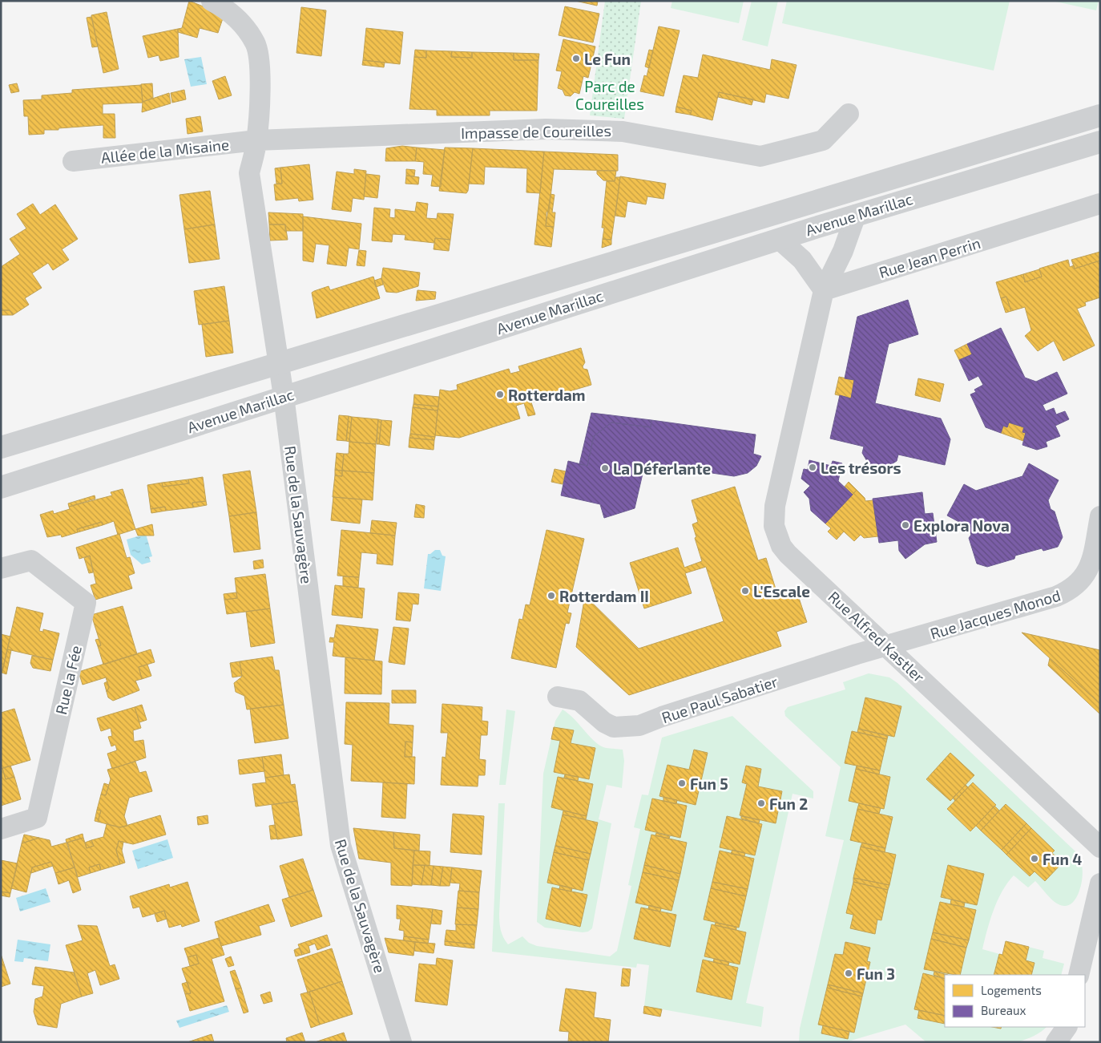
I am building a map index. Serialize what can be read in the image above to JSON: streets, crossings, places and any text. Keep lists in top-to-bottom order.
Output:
{
  "streets": {
    "street": [
      "Impasse de Coureilles",
      "Allée de la Misaine",
      "Avenue Marillac",
      "Rue Jean Perrin",
      "Rue de la Sauvagère",
      "Rue Jacques Monod",
      "Rue Alfred Kastler",
      "Rue la Fée",
      "Rue Paul Sabatier"
    ]
  },
  "crossings": [
    ["Impasse de Coureilles", "Allée de la Misaine"],
    ["Impasse de Coureilles", "Rue de la Sauvagère"],
    ["Allée de la Misaine", "Rue de la Sauvagère"],
    ["Avenue Marillac", "Rue de la Sauvagère"],
    ["Avenue Marillac", "Rue Alfred Kastler"],
    ["Rue Jean Perrin", "Rue Alfred Kastler"],
    ["Rue Jacques Monod", "Rue Alfred Kastler"],
    ["Rue Jacques Monod", "Rue Paul Sabatier"],
    ["Rue Alfred Kastler", "Rue Paul Sabatier"]
  ],
  "parks": ["Parc de Coureilles"],
  "places": [
    "Le Fun",
    "Rotterdam",
    "Les trésors",
    "La Déferlante",
    "Explora Nova",
    "L'Escale",
    "Rotterdam II",
    "Fun 5",
    "Fun 2",
    "Fun 4",
    "Fun 3"
  ],
  "legend": ["Logements", "Bureaux"]
}
